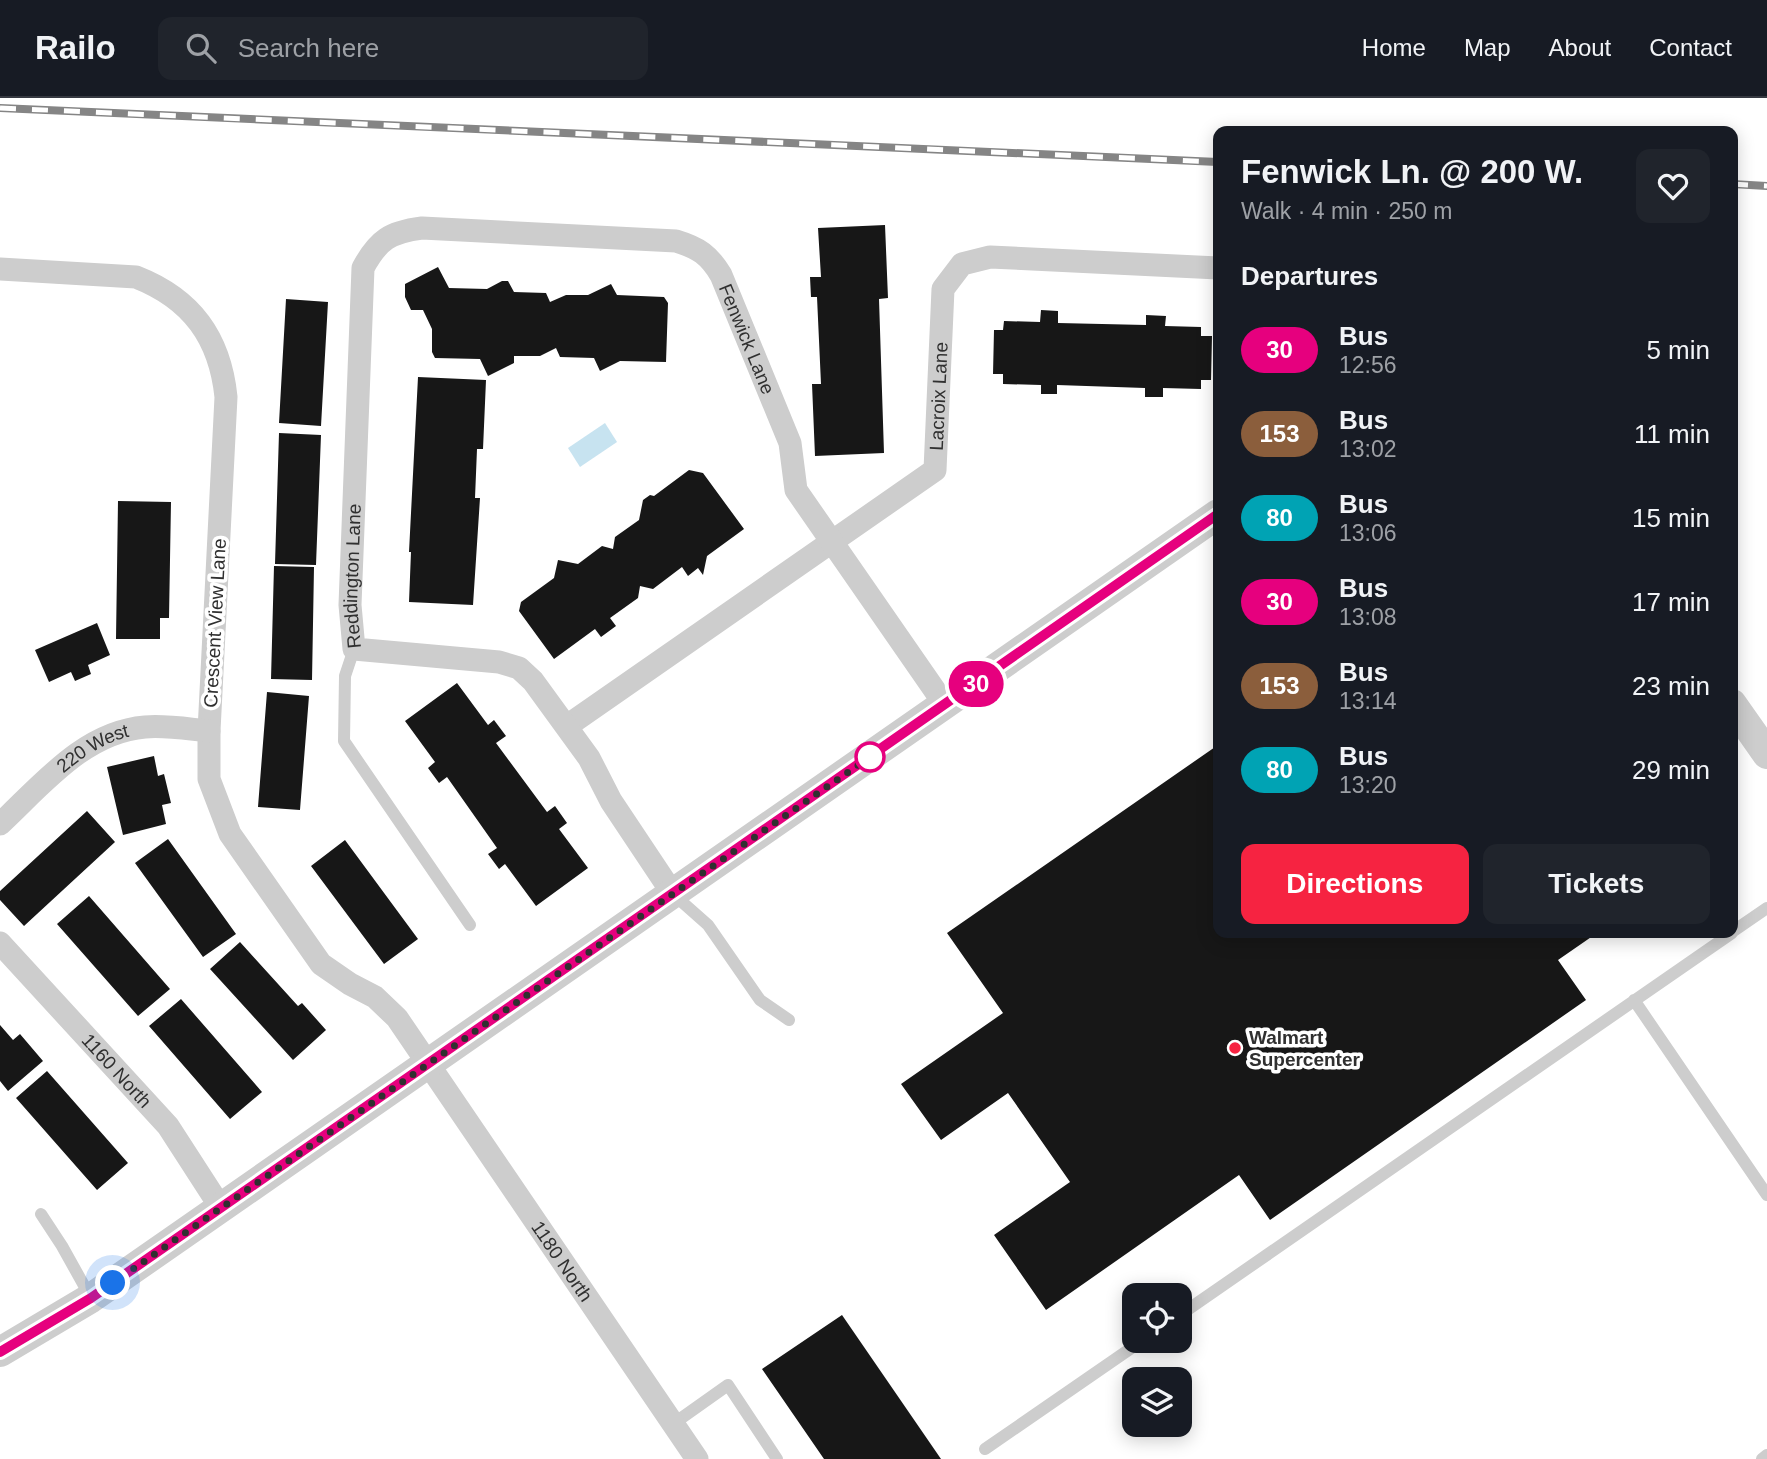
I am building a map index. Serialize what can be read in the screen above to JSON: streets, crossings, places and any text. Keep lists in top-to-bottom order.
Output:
{
  "streets": {
    "street": [
      "Fenwick Lane",
      "Lacroix Lane",
      "Reddington Lane",
      "Crescent View Lane",
      "220 West",
      "1160 North",
      "1180 North"
    ]
  },
  "crossings": [
    ["Fenwick Lane", "Lacroix Lane"],
    ["Fenwick Lane", "Reddington Lane"],
    ["Lacroix Lane", "Reddington Lane"],
    ["Crescent View Lane", "220 West"],
    ["Crescent View Lane", "1180 North"]
  ],
  "places": ["Walmart Supercenter"],
  "lines": ["bus line 30"],
  "page": {
    "header": "Railo",
    "search": "Search here",
    "nav": [
      "Home",
      "Map",
      "About",
      "Contact"
    ],
    "on_map": "30",
    "heading": [
      ["Fenwick Ln. @ 200 W.", "Walk · 4 min · 250 m"],
      "Departures"
    ],
    "list": [
      {
        "mark": "30",
        "name": "Bus",
        "note": "12:56",
        "value": "5 min"
      },
      {
        "mark": "153",
        "name": "Bus",
        "note": "13:02",
        "value": "11 min"
      },
      {
        "mark": "80",
        "name": "Bus",
        "note": "13:06",
        "value": "15 min"
      },
      {
        "mark": "30",
        "name": "Bus",
        "note": "13:08",
        "value": "17 min"
      },
      {
        "mark": "153",
        "name": "Bus",
        "note": "13:14",
        "value": "23 min"
      },
      {
        "mark": "80",
        "name": "Bus",
        "note": "13:20",
        "value": "29 min"
      }
    ],
    "buttons": ["Directions", "Tickets"]
  }
}
